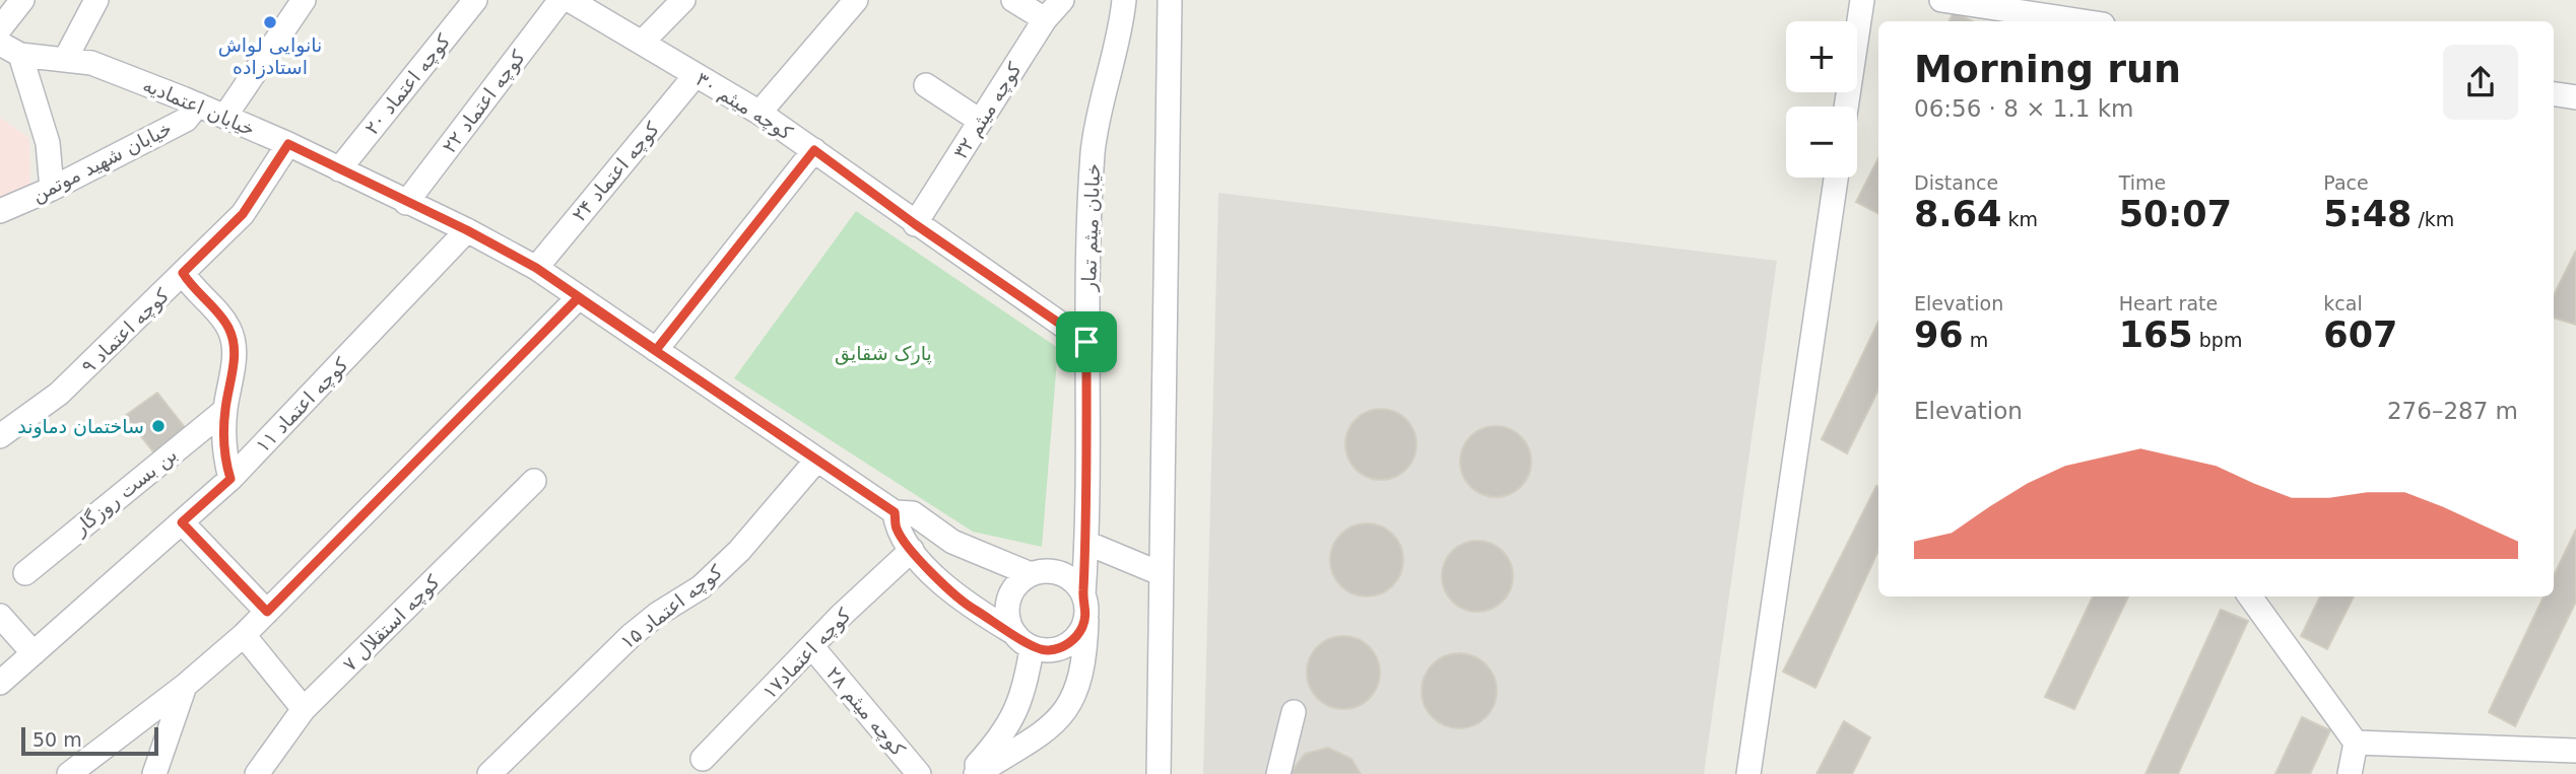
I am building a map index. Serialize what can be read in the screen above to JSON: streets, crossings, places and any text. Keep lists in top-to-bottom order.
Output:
{
  "streets": {
    "street": [
      "کوچه اعتماد ۲۰",
      "کوچه اعتماد ۲۲",
      "کوچه میثم ۳۰",
      "خیابان اعتمادیه",
      "کوچه میثم ۳۲",
      "خیابان شهید موتمن",
      "کوچه اعتماد ۲۴",
      "خیابان میثم تمار",
      "کوچه اعتماد ۹",
      "کوچه اعتماد ۱۱",
      "بن بست روزگار",
      "کوچه اعتماد ۱۵",
      "کوچه استقلال ۷",
      "کوچه اعتماد۱۷",
      "کوچه میثم ۲۸"
    ]
  },
  "crossings": [
    ["کوچه اعتماد ۲۰", "خیابان اعتمادیه"],
    ["کوچه اعتماد ۲۲", "خیابان اعتمادیه"],
    ["کوچه میثم ۳۰", "کوچه میثم ۳۲"],
    ["کوچه میثم ۳۰", "کوچه اعتماد ۲۴"],
    ["کوچه میثم ۳۰", "خیابان میثم تمار"],
    ["خیابان اعتمادیه", "خیابان شهید موتمن"],
    ["خیابان اعتمادیه", "کوچه اعتماد ۲۴"],
    ["خیابان اعتمادیه", "خیابان میثم تمار"],
    ["خیابان اعتمادیه", "کوچه اعتماد ۹"],
    ["خیابان اعتمادیه", "کوچه اعتماد ۱۱"],
    ["خیابان اعتمادیه", "کوچه اعتماد ۱۵"],
    ["کوچه اعتماد۱۷", "کوچه میثم ۲۸"]
  ],
  "parks": ["پارک شقایق"],
  "places": ["نانوایی لواش استادزاده", "ساختمان دماوند"],
  "scale_bar": "50 m",
  "page": {
    "map_buttons": ["+", "−"],
    "heading": ["Morning run", "06:56 · 8 × 1.1 km"],
    "stats": [
      ["Distance", "8.64 km"],
      ["Time", "50:07"],
      ["Pace", "5:48 /km"],
      ["Elevation", "96 m"],
      ["Heart rate", "165 bpm"],
      ["kcal", "607"]
    ],
    "chart": ["Elevation", "276–287 m"],
    "scale": "50 m"
  }
}
